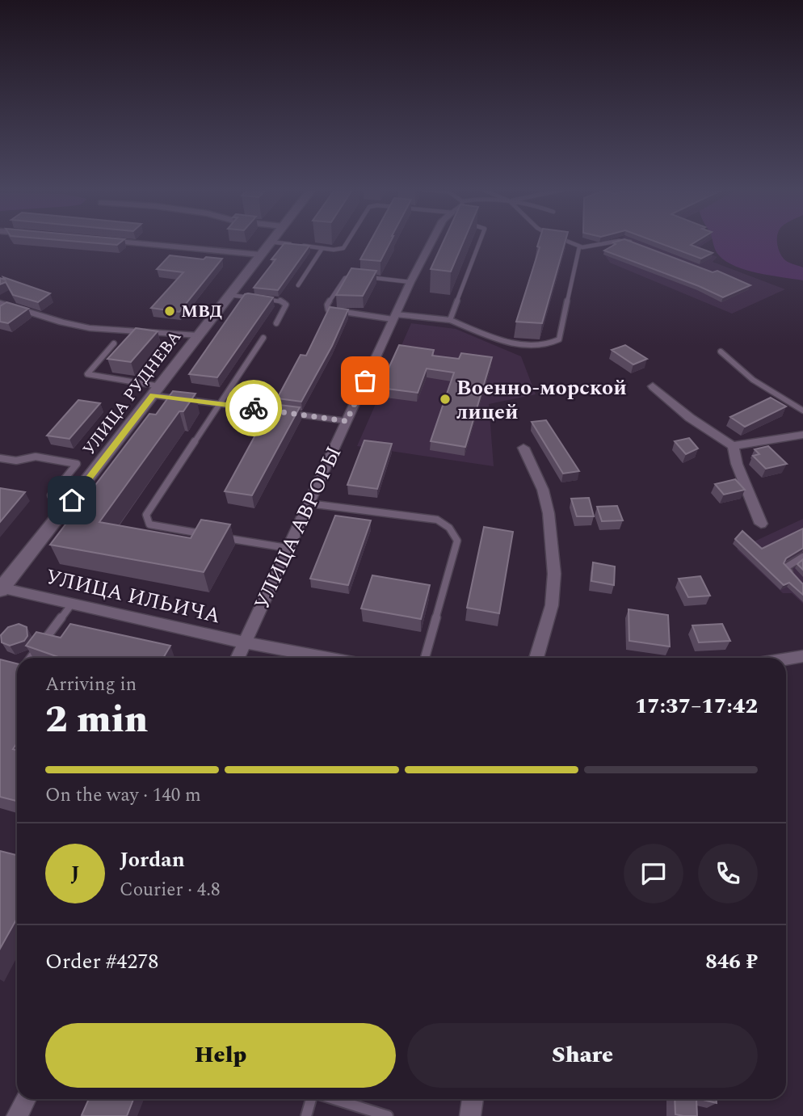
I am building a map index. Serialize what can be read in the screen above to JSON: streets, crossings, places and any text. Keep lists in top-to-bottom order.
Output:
{
  "streets": {
    "main road": ["УЛИЦА РУДНЕВА"],
    "street": ["УЛИЦА АВРОРЫ", "УЛИЦА ИЛЬИЧА"]
  },
  "crossings": [
    ["УЛИЦА РУДНЕВА", "УЛИЦА ИЛЬИЧА"],
    ["УЛИЦА АВРОРЫ", "УЛИЦА ИЛЬИЧА"]
  ],
  "places": ["МВД", "Военно-морской лицей"],
  "page": {
    "heading": ["2 min", "Arriving in", "17:37–17:42"],
    "panel": [
      "Jordan",
      "Courier · 4.8",
      "Order #4278",
      "846 ₽"
    ],
    "bar": "On the way · 140 m",
    "round": "J",
    "buttons": ["Help", "Share"]
  }
}
